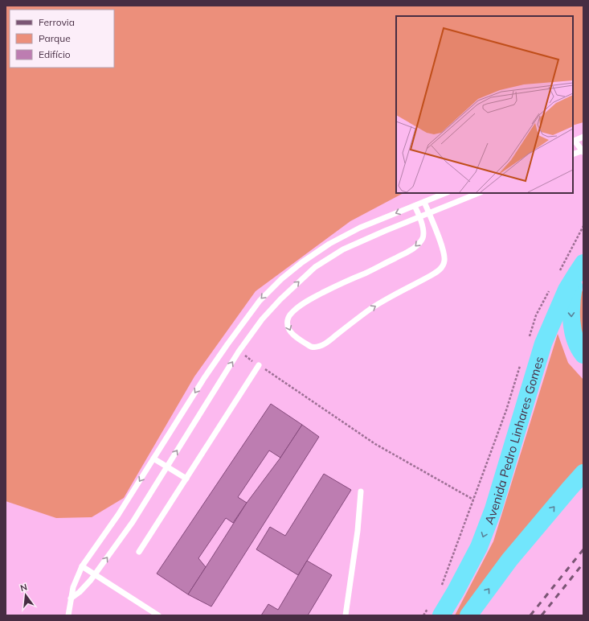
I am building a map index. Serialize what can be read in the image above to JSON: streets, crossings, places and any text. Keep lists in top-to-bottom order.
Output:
{
  "streets": {
    "highway": ["Avenida Pedro Linhares Gomes"]
  },
  "legend": ["Ferrovia", "Parque", "Edifício"],
  "north": "top"
}
